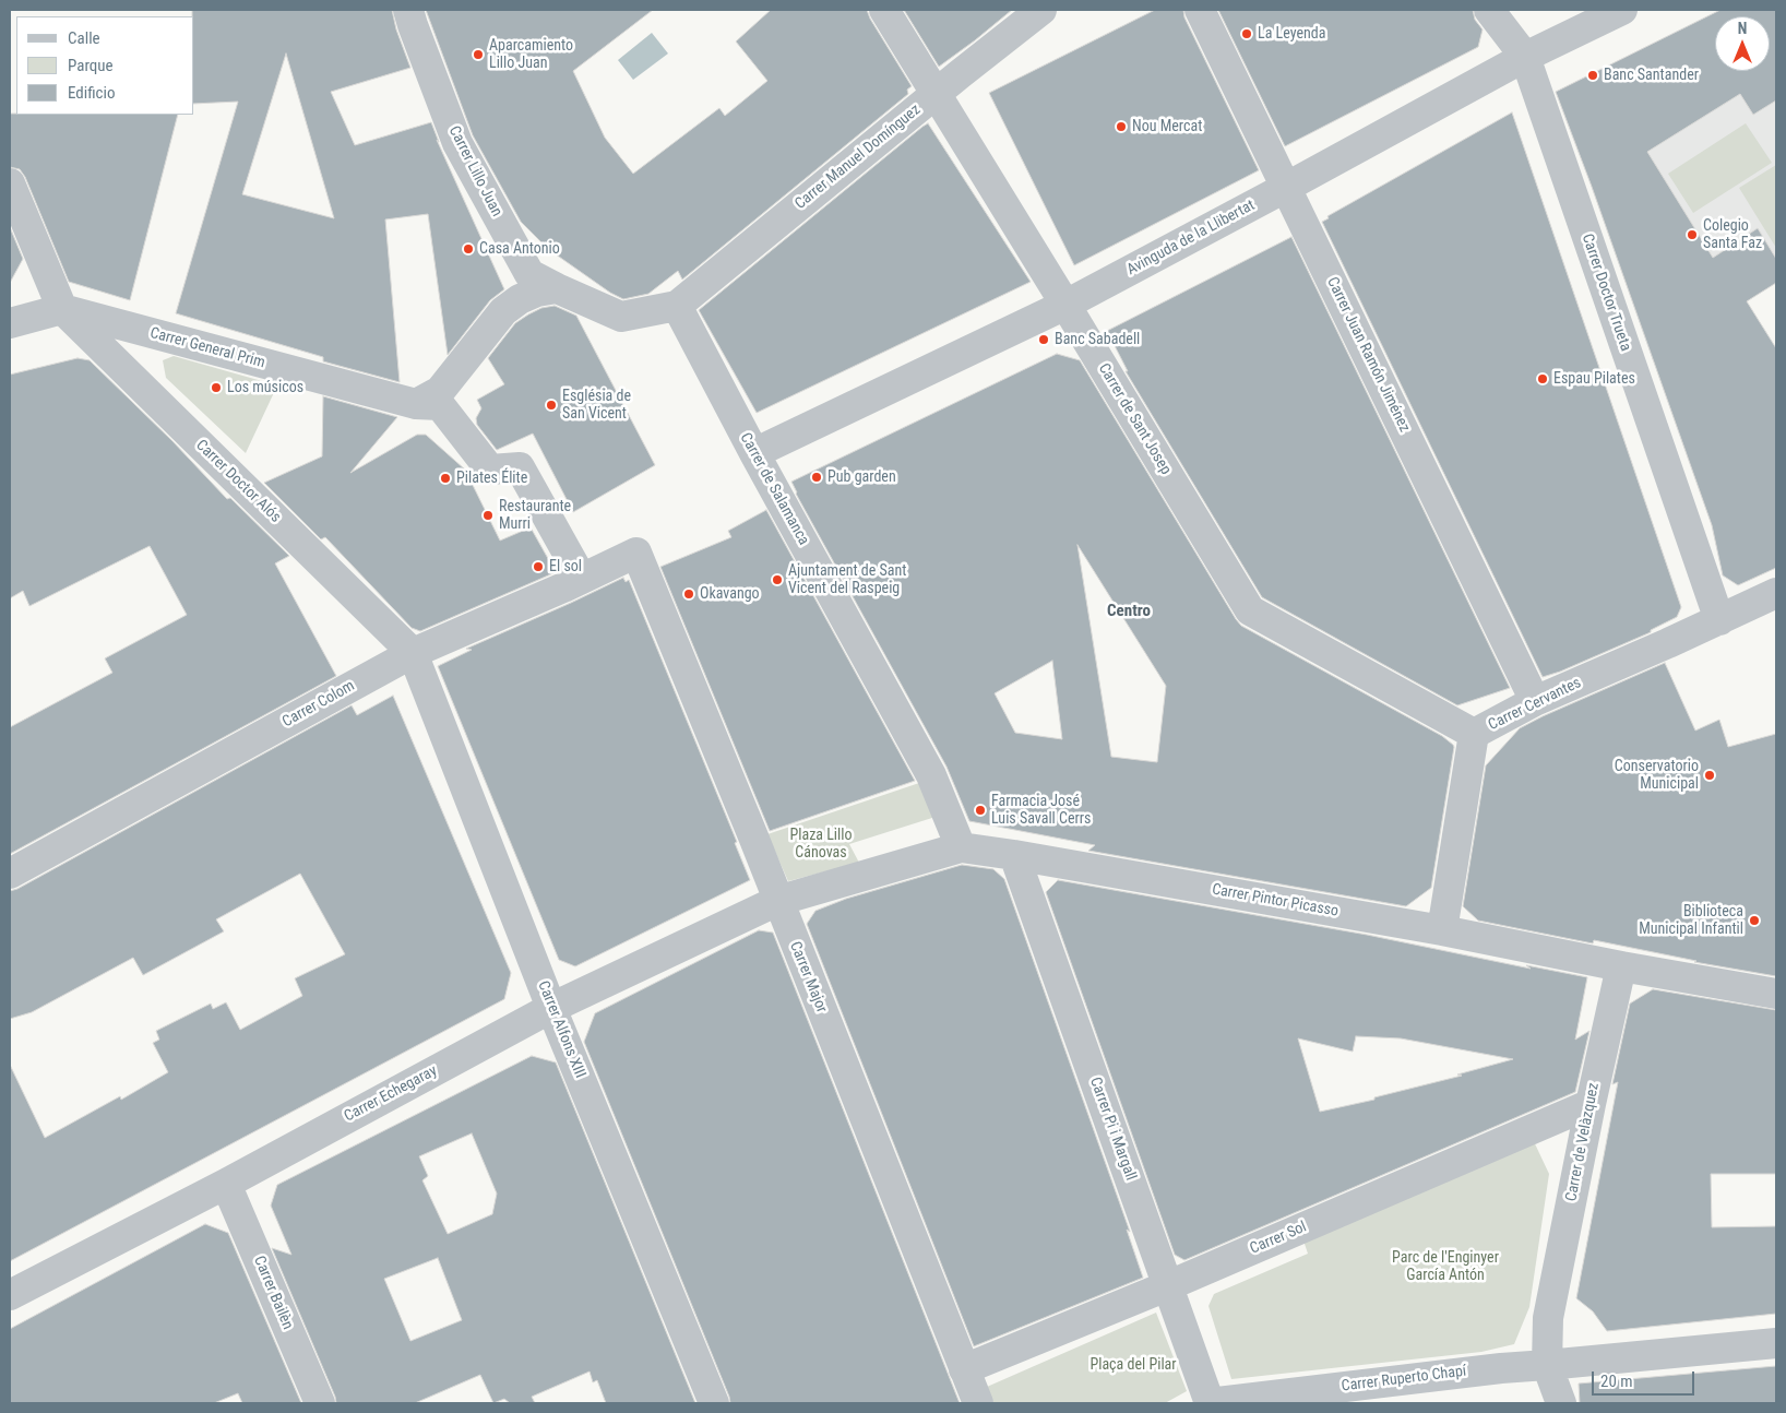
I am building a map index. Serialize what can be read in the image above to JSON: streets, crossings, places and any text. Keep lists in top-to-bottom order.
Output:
{
  "streets": {
    "street": [
      "Carrer Manuel Domínguez",
      "Carrer Lillo Juan",
      "Avinguda de la Llibertat",
      "Carrer Doctor Trueta",
      "Carrer General Prim",
      "Carrer Juan Ramón Jiménez",
      "Carrer de Sant Josep",
      "Carrer Doctor Alós",
      "Carrer de Salamanca",
      "Carrer Colom",
      "Carrer Cervantes",
      "Carrer Pintor Picasso",
      "Carrer Major",
      "Carrer Alfons XIII",
      "Carrer Echegaray",
      "Carrer Pi i Margall",
      "Carrer de Velàzquez",
      "Carrer Sol",
      "Carrer Bailèn",
      "Carrer Ruperto Chapí"
    ]
  },
  "crossings": [
    ["Carrer Manuel Domínguez", "Carrer Lillo Juan"],
    ["Carrer Manuel Domínguez", "Carrer de Sant Josep"],
    ["Carrer Manuel Domínguez", "Carrer de Salamanca"],
    ["Carrer Lillo Juan", "Carrer de Salamanca"],
    ["Avinguda de la Llibertat", "Carrer Doctor Trueta"],
    ["Avinguda de la Llibertat", "Carrer Juan Ramón Jiménez"],
    ["Avinguda de la Llibertat", "Carrer de Sant Josep"],
    ["Avinguda de la Llibertat", "Carrer de Salamanca"],
    ["Carrer Doctor Trueta", "Carrer Cervantes"],
    ["Carrer General Prim", "Carrer Doctor Alós"],
    ["Carrer General Prim", "Carrer Colom"],
    ["Carrer Juan Ramón Jiménez", "Carrer Cervantes"],
    ["Carrer de Sant Josep", "Carrer Cervantes"],
    ["Carrer Doctor Alós", "Carrer Colom"],
    ["Carrer Doctor Alós", "Carrer Alfons XIII"],
    ["Carrer de Salamanca", "Carrer Pintor Picasso"],
    ["Carrer Colom", "Carrer Major"],
    ["Carrer Colom", "Carrer Alfons XIII"],
    ["Carrer Cervantes", "Carrer Pintor Picasso"],
    ["Carrer Pintor Picasso", "Carrer Major"],
    ["Carrer Pintor Picasso", "Carrer Echegaray"],
    ["Carrer Pintor Picasso", "Carrer Pi i Margall"],
    ["Carrer Pintor Picasso", "Carrer de Velàzquez"],
    ["Carrer Major", "Carrer Echegaray"],
    ["Carrer Major", "Carrer Sol"],
    ["Carrer Alfons XIII", "Carrer Echegaray"],
    ["Carrer Echegaray", "Carrer Bailèn"],
    ["Carrer Pi i Margall", "Carrer Sol"],
    ["Carrer Pi i Margall", "Carrer Ruperto Chapí"],
    ["Carrer de Velàzquez", "Carrer Sol"],
    ["Carrer de Velàzquez", "Carrer Ruperto Chapí"]
  ],
  "districts": ["Centro"],
  "parks": ["Plaza Lillo Cánovas", "Parc de l'Enginyer García Antón", "Plaça del Pilar"],
  "places": [
    "La Leyenda",
    "Aparcamiento Lillo Juan",
    "Banc Santander",
    "Nou Mercat",
    "Colegio Santa Faz",
    "Casa Antonio",
    "Banc Sabadell",
    "Espau Pilates",
    "Los músicos",
    "Església de San Vicent",
    "Pub garden",
    "Pilates Élite",
    "Restaurante Murri",
    "El sol",
    "Ajuntament de Sant Vicent del Raspeig",
    "Okavango",
    "Conservatorio Municipal",
    "Farmacia José Luis Savall Cerrs",
    "Biblioteca Municipal Infantil"
  ],
  "legend": ["Calle", "Parque", "Edificio"],
  "scale_bar": "20 m",
  "north": "top"
}
